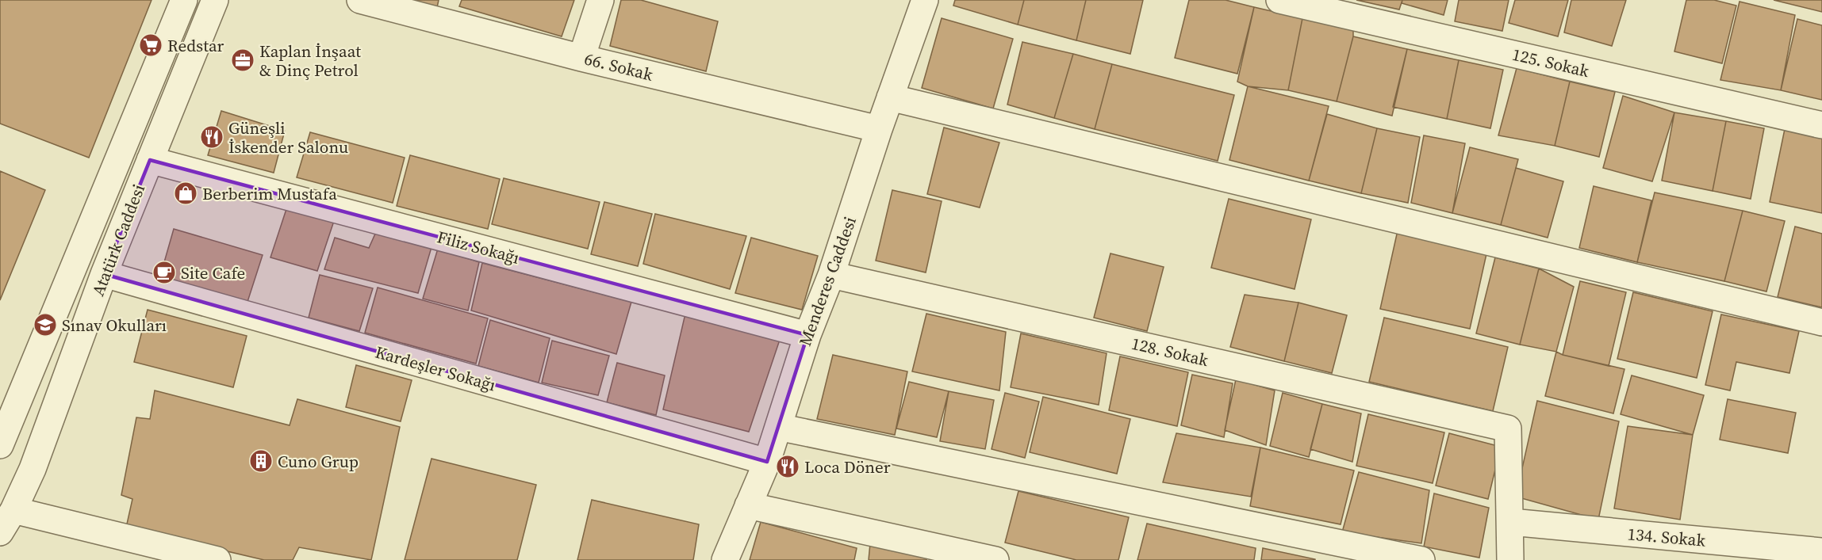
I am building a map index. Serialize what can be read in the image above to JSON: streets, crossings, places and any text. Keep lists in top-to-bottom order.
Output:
{
  "streets": {
    "street": [
      "125. Sokak",
      "66. Sokak",
      "Atatürk Caddesi",
      "Filiz Sokağı",
      "Menderes Caddesi",
      "128. Sokak",
      "Kardeşler Sokağı",
      "134. Sokak"
    ]
  },
  "crossings": [
    ["66. Sokak", "Menderes Caddesi"],
    ["Atatürk Caddesi", "Filiz Sokağı"],
    ["Atatürk Caddesi", "Kardeşler Sokağı"],
    ["Filiz Sokağı", "Menderes Caddesi"],
    ["Menderes Caddesi", "128. Sokak"],
    ["Menderes Caddesi", "Kardeşler Sokağı"],
    ["128. Sokak", "134. Sokak"]
  ],
  "places": {
    "supermarket": ["Redstar"],
    "office": ["Kaplan İnşaat & Dinç Petrol"],
    "restaurant": ["Güneşli İskender Salonu", "Loca Döner"],
    "shop": ["Berberim Mustafa"],
    "cafe": ["Site Cafe"],
    "school or university": ["Sınav Okulları"],
    "building": ["Cuno Grup"]
  }
}
